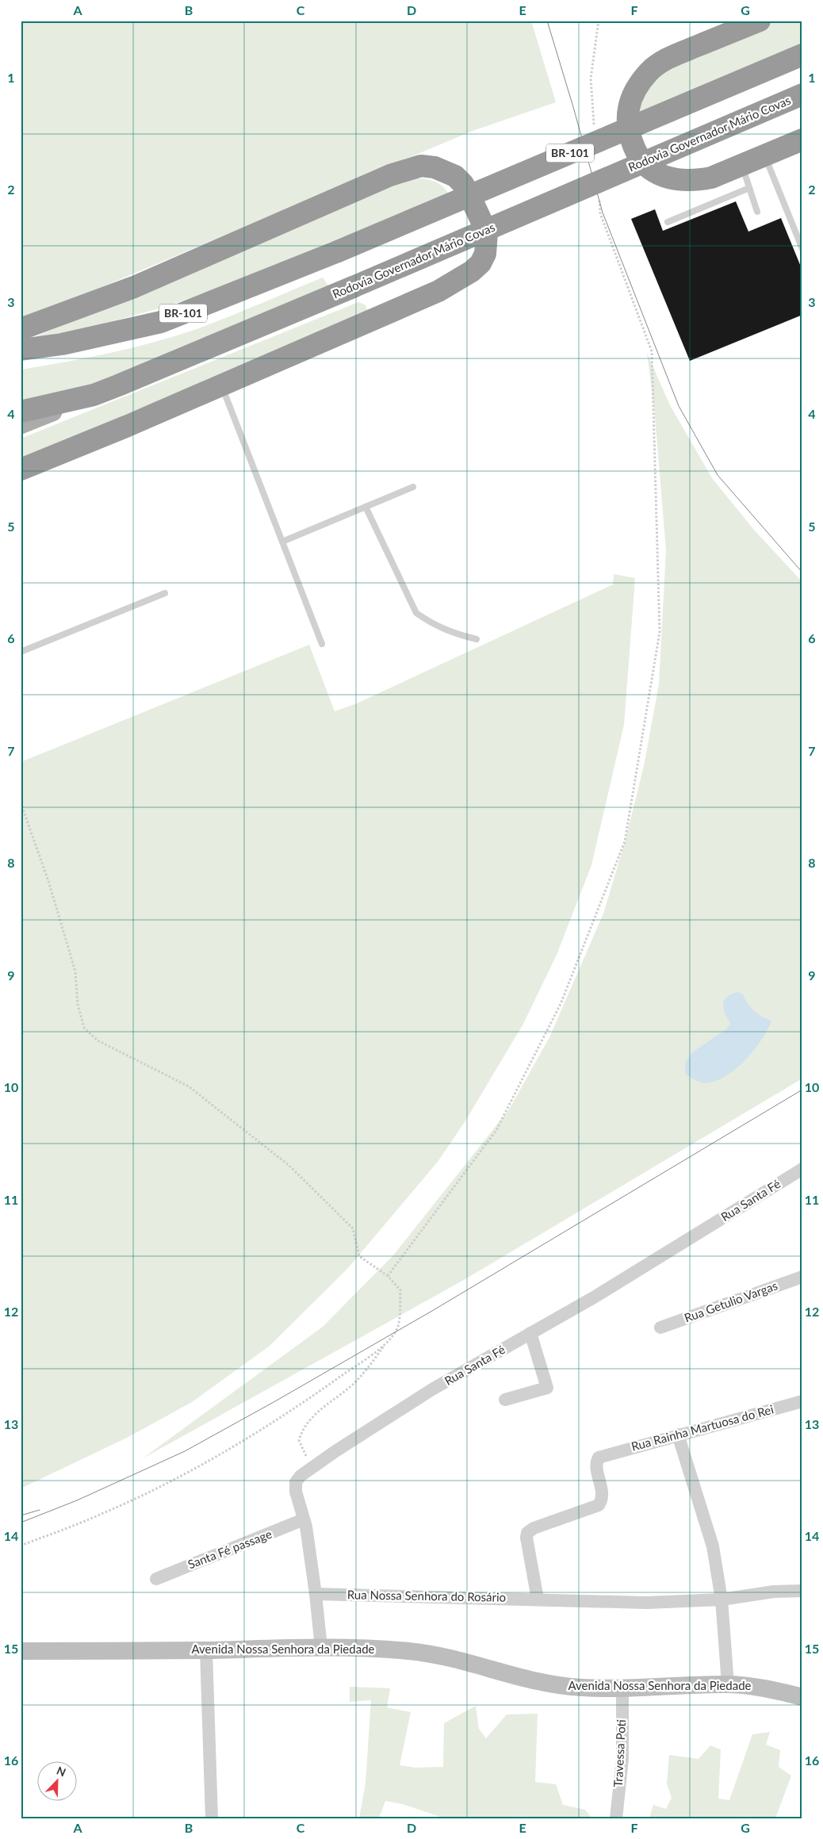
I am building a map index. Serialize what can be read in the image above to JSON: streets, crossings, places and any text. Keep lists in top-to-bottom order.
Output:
{
  "streets": {
    "highway": ["Rodovia Governador Mário Covas", "BR-101"],
    "street": [
      "Rua Santa Fé",
      "Rua Getulio Vargas",
      "Rua Rainha Martuosa do Rei",
      "Santa Fé passage",
      "Rua Nossa Senhora do Rosário",
      "Avenida Nossa Senhora da Piedade",
      "Travessa Poti"
    ]
  },
  "crossings": [
    ["Rua Santa Fé", "Santa Fé passage"],
    ["Rua Santa Fé", "Rua Nossa Senhora do Rosário"],
    ["Rua Santa Fé", "Avenida Nossa Senhora da Piedade"],
    ["Rua Rainha Martuosa do Rei", "Rua Nossa Senhora do Rosário"],
    ["Avenida Nossa Senhora da Piedade", "Travessa Poti"]
  ],
  "north": "top right",
  "grid": {
    "columns": [
      "A",
      "B",
      "C",
      "D",
      "E",
      "F",
      "G"
    ],
    "rows": [
      "1",
      "2",
      "3",
      "4",
      "5",
      "6",
      "7",
      "8",
      "9",
      "10",
      "11",
      "12",
      "13",
      "14",
      "15",
      "16"
    ]
  }
}
